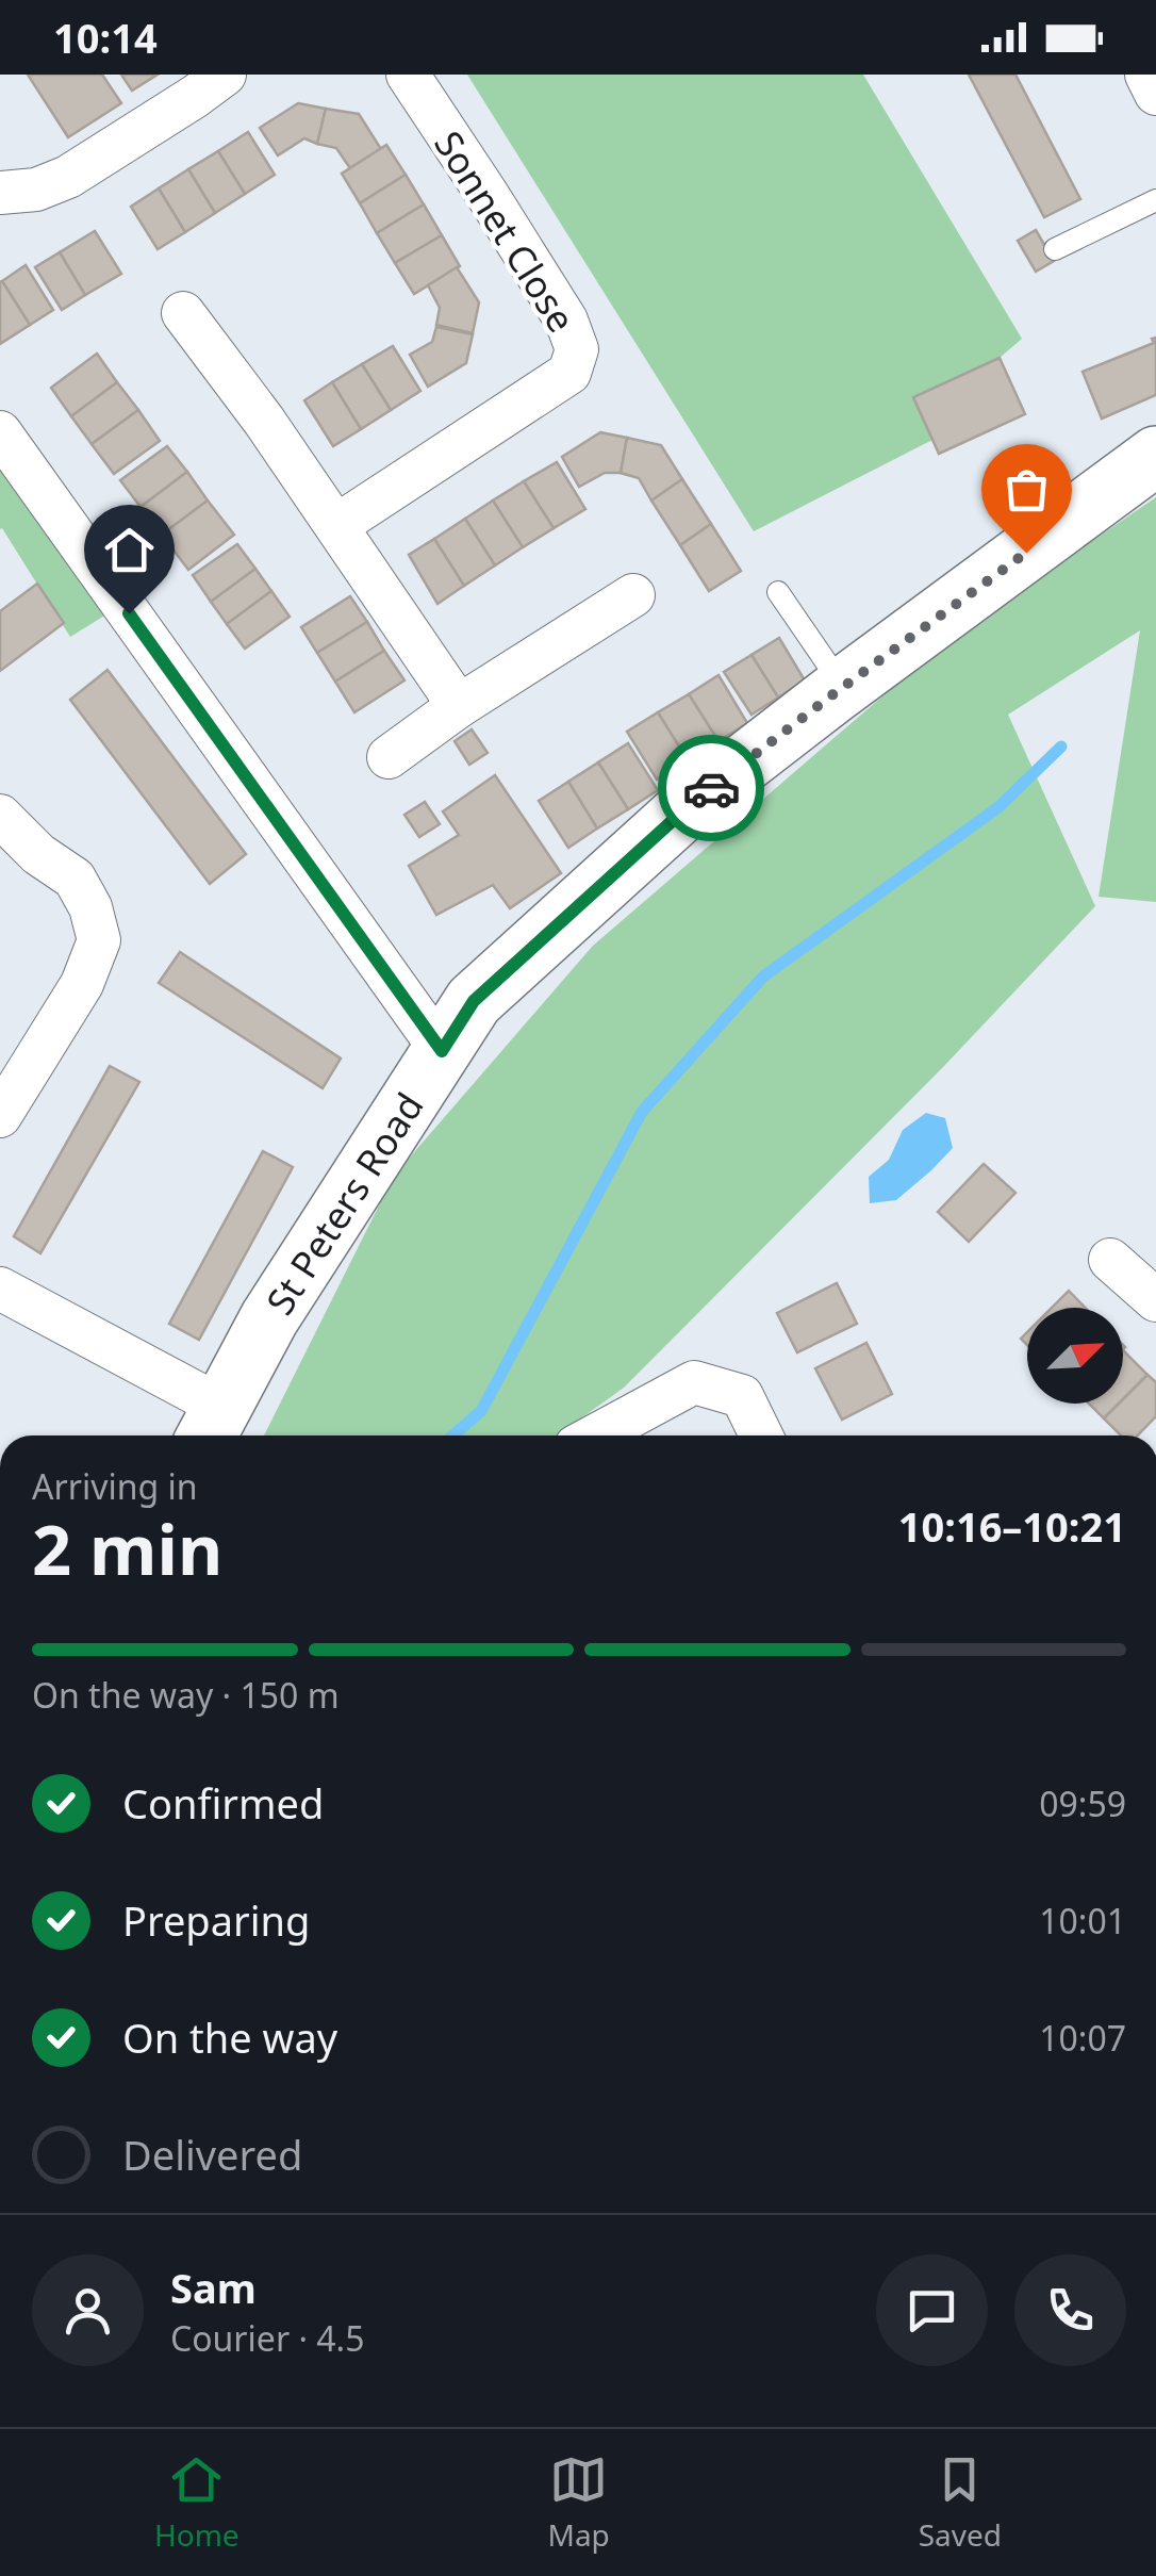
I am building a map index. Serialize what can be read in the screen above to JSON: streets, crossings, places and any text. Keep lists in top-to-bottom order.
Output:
{
  "streets": {
    "street": ["Sonnet Close", "St Peters Road"]
  },
  "north": "top right",
  "page": {
    "status": "10:14",
    "heading": ["2 min", "Arriving in", "10:16–10:21"],
    "panel": ["Sam", "Courier · 4.5"],
    "bar": "On the way · 150 m",
    "list": [
      ["Confirmed", "09:59"],
      ["Preparing", "10:01"],
      ["On the way", "10:07"],
      "Delivered"
    ],
    "tabs": ["Home", "Map", "Saved"]
  }
}
